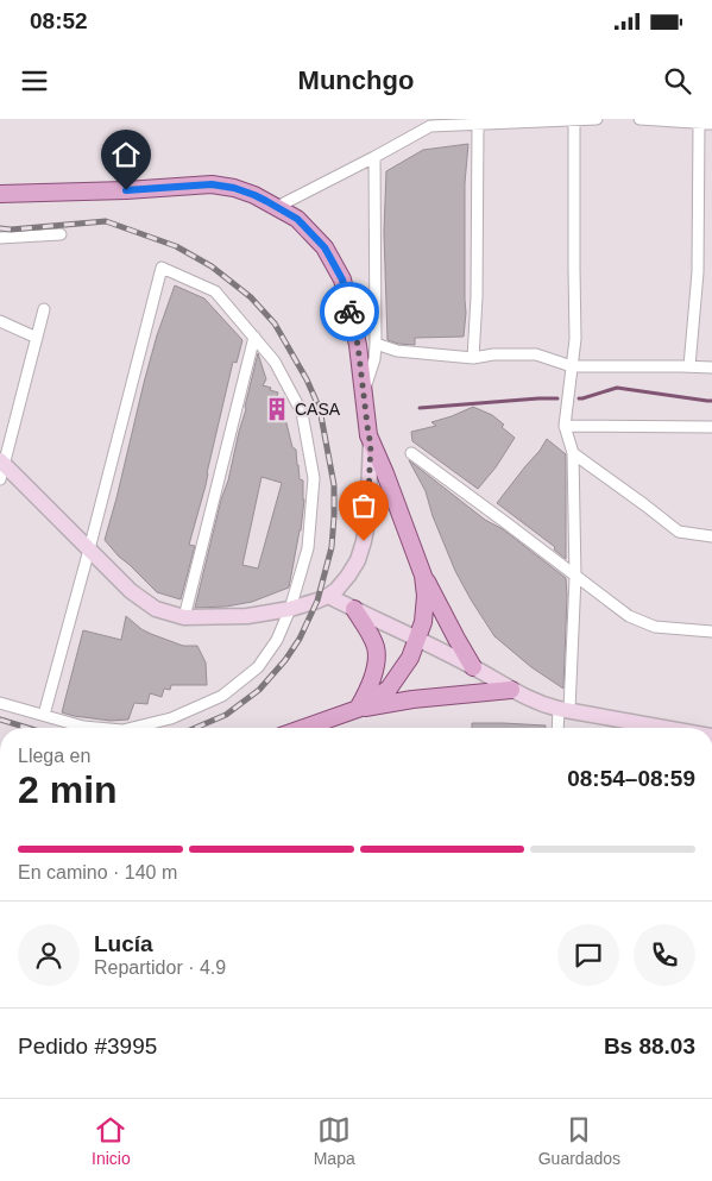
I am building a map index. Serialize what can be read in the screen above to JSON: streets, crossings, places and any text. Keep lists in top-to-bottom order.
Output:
{
  "places": {
    "building": ["CASA"]
  },
  "page": {
    "status": "08:52",
    "header": "Munchgo",
    "heading": ["2 min", "Llega en", "08:54–08:59"],
    "panel": [
      "Lucía",
      "Repartidor · 4.9",
      "Pedido #3995",
      "Bs 88.03"
    ],
    "bar": "En camino · 140 m",
    "tabs": ["Inicio", "Mapa", "Guardados"]
  }
}
